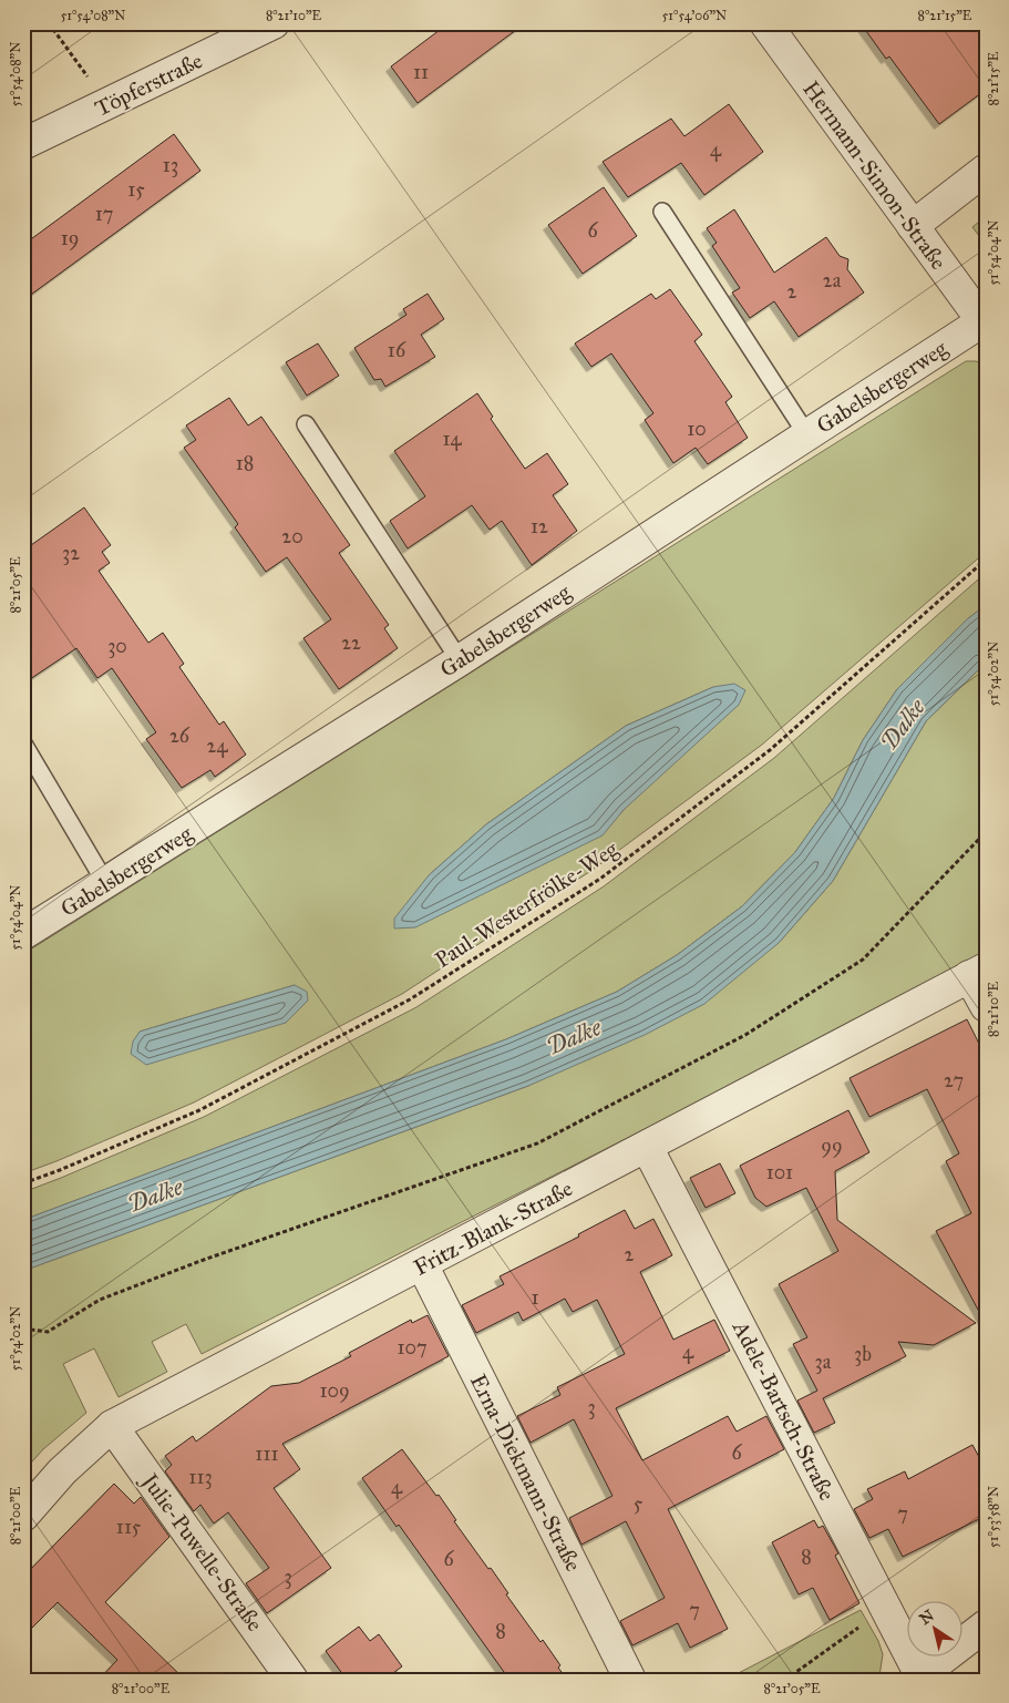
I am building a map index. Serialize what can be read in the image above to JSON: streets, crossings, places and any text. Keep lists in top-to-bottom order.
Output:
{
  "streets": {
    "street": [
      "Töpferstraße",
      "Hermann-Simon-Straße",
      "Gabelsbergerweg",
      "Fritz-Blank-Straße",
      "Adele-Bartsch-Straße",
      "Erna-Diekmann-Straße",
      "Julie-Puwelle-Straße"
    ],
    "path": ["Paul-Westerfrölke-Weg"]
  },
  "crossings": [
    ["Hermann-Simon-Straße", "Gabelsbergerweg"],
    ["Fritz-Blank-Straße", "Adele-Bartsch-Straße"],
    ["Fritz-Blank-Straße", "Erna-Diekmann-Straße"],
    ["Fritz-Blank-Straße", "Julie-Puwelle-Straße"]
  ],
  "water": ["Dalke"],
  "house_numbers": [
    "11",
    "4",
    "13",
    "15",
    "17",
    "6",
    "19",
    "2a",
    "2",
    "16",
    "10",
    "14",
    "18",
    "12",
    "20",
    "32",
    "22",
    "30",
    "26",
    "24",
    "27",
    "99",
    "101",
    "2",
    "1",
    "107",
    "4",
    "3b",
    "3a",
    "109",
    "3",
    "6",
    "111",
    "113",
    "4",
    "5",
    "7",
    "115",
    "8",
    "6",
    "3",
    "7",
    "8"
  ],
  "north": "top left",
  "coordinates": [
    "51°54'08\"N",
    "8°21'10\"E",
    "51°54'06\"N",
    "8°21'15\"E",
    "51°54'04\"N",
    "8°21'05\"E",
    "51°54'02\"N",
    "8°21'00\"E",
    "51°53'58\"N"
  ]
}
